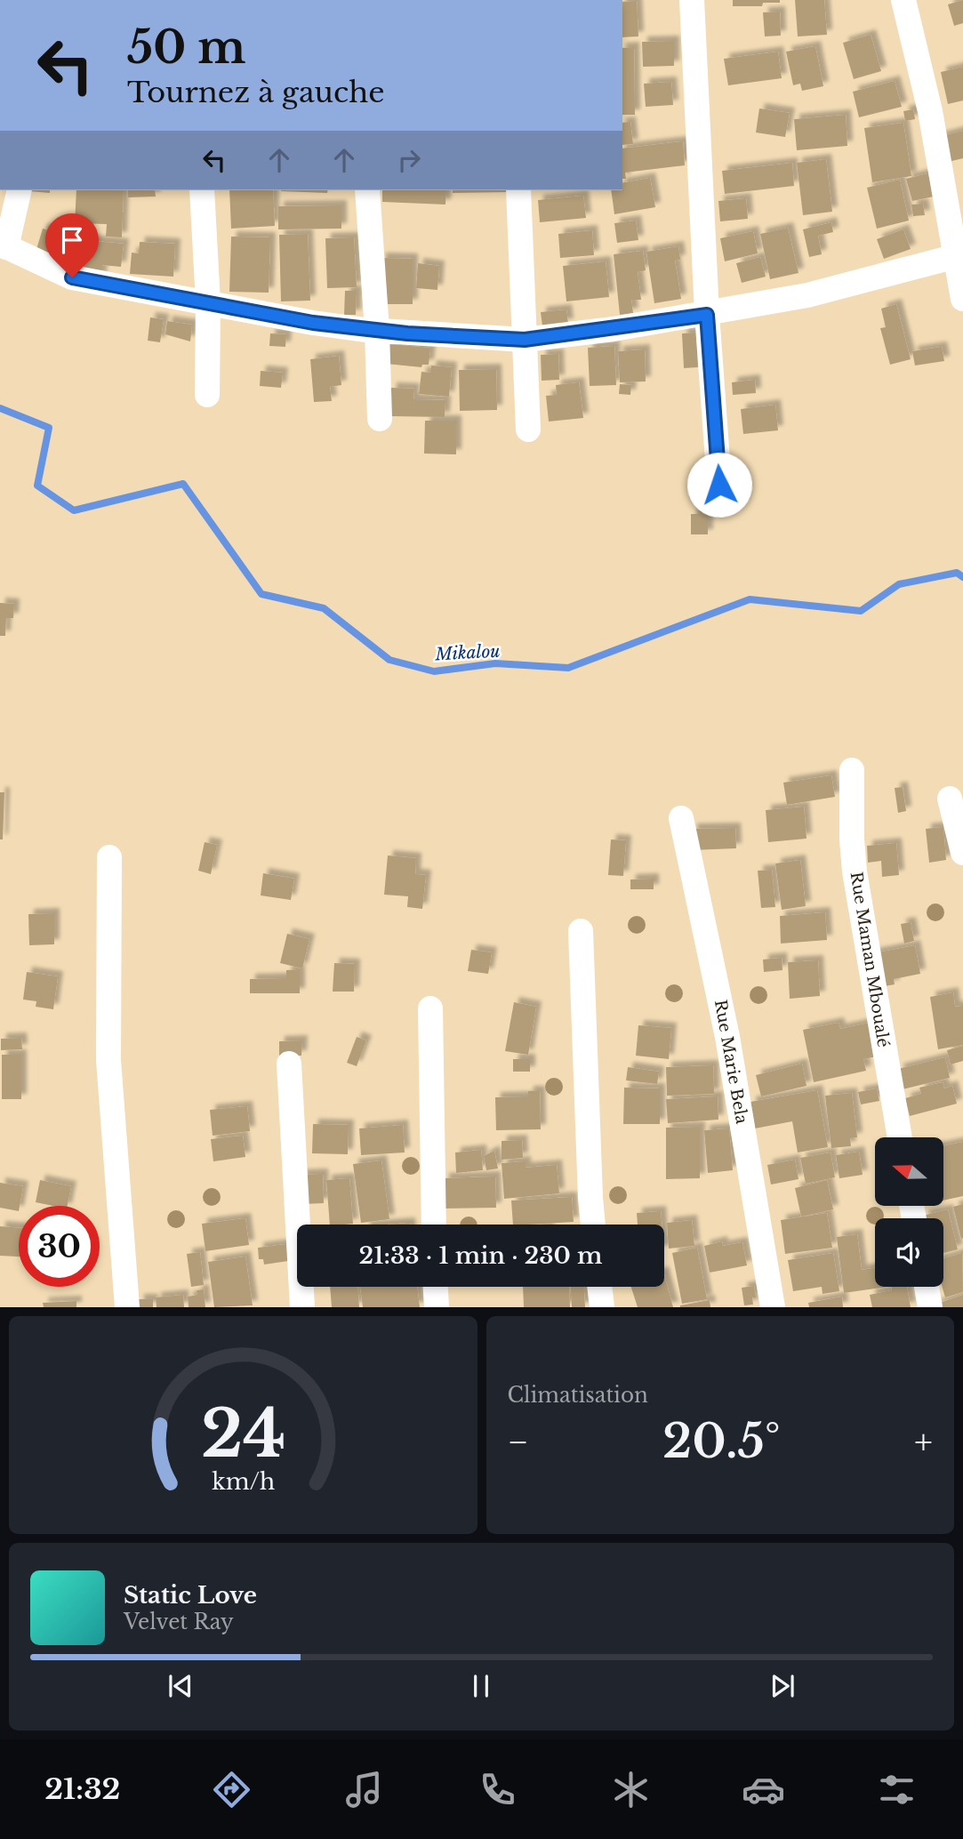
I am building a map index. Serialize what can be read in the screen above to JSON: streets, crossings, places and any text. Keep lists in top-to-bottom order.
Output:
{
  "streets": {
    "street": ["Rue Maman Mboualé", "Rue Marie Bela"]
  },
  "water": ["Mikalou"],
  "north": "left",
  "page": {
    "turn": ["50 m", "Tournez à gauche"],
    "limit": "30",
    "trip": "21:33 · 1 min · 230 m",
    "tile": "Climatisation",
    "heat": ["−", "20.5°", "+"],
    "song": ["Static Love", "Velvet Ray"],
    "tabs": "21:32",
    "gauge": ["24", "km/h"]
  }
}
